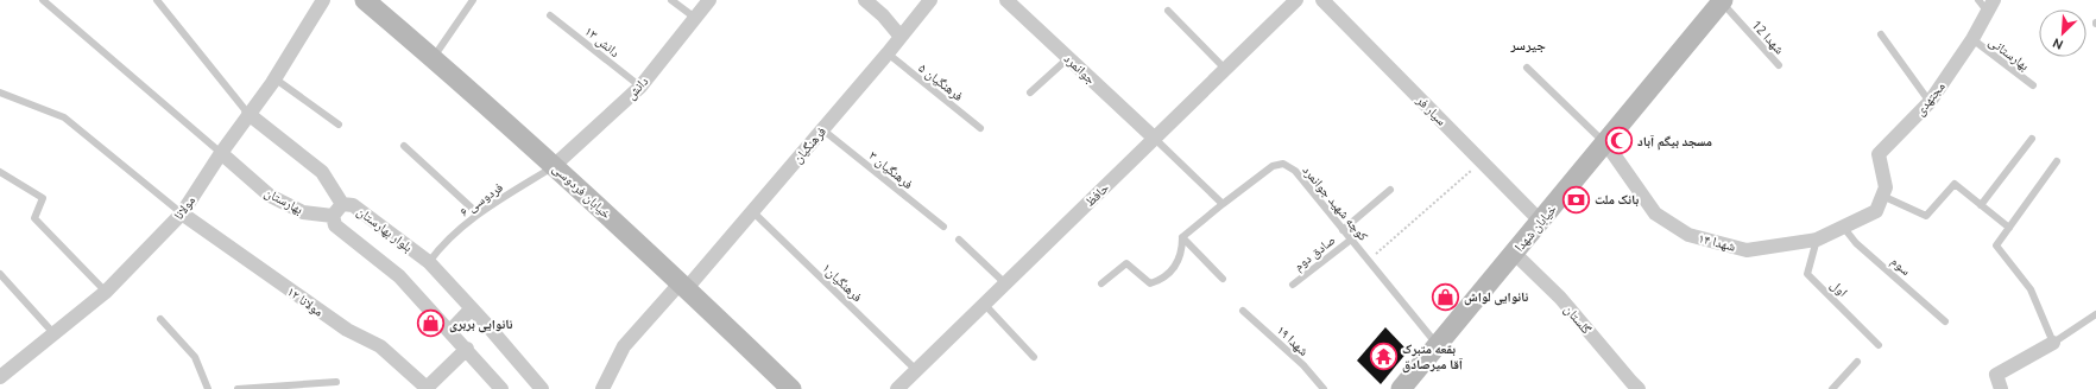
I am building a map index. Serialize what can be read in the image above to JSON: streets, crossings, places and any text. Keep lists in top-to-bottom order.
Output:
{
  "streets": {
    "main road": ["خیابان فردوسی", "خیابان شهدا"],
    "street": [
      "جوانمرد",
      "دانش",
      "مجتهدی",
      "سیار فر",
      "فرهنگیان",
      "حافظ",
      "بهارستان",
      "مولانا",
      "بلوار بهارستان",
      "شهدا ۱۴",
      "مولانا ۱۲",
      "گلستان"
    ],
    "lane": [
      "شهدا 12",
      "دانش ۱۳",
      "بهارستانی",
      "فرهنگیان ۵",
      "فرهنگیان ۳",
      "فردوسی ۶",
      "کوچه شهید جوانمرد",
      "صادق دوم",
      "سوم",
      "فرهنگیان۱",
      "اول",
      "شهدا ۱۹"
    ]
  },
  "crossings": [
    ["شهدا 12", "خیابان شهدا"],
    ["دانش ۱۳", "دانش"],
    ["بهارستانی", "مجتهدی"],
    ["جوانمرد", "حافظ"],
    ["فرهنگیان ۵", "فرهنگیان"],
    ["دانش", "خیابان فردوسی"],
    ["دانش", "فردوسی ۶"],
    ["مجتهدی", "شهدا ۱۴"],
    ["سیار فر", "خیابان شهدا"],
    ["فرهنگیان", "فرهنگیان ۳"],
    ["فرهنگیان", "خیابان فردوسی"],
    ["فرهنگیان", "فرهنگیان۱"],
    ["خیابان فردوسی", "فردوسی ۶"],
    ["حافظ", "فرهنگیان۱"],
    ["فردوسی ۶", "بلوار بهارستان"],
    ["بهارستان", "مولانا"],
    ["بهارستان", "بلوار بهارستان"],
    ["کوچه شهید جوانمرد", "خیابان شهدا"],
    ["کوچه شهید جوانمرد", "صادق دوم"],
    ["مولانا", "مولانا ۱۲"],
    ["خیابان شهدا", "شهدا ۱۴"],
    ["خیابان شهدا", "گلستان"],
    ["شهدا ۱۴", "سوم"],
    ["شهدا ۱۴", "اول"]
  ],
  "districts": ["جیرسر"],
  "places": {
    "mosque": ["مسجد بیگم آباد"],
    "bank": ["بانک ملت"],
    "shop": ["نانوایی لواش", "نانوایی بربری"],
    "temple": ["بقعه متبرک آقا میرصادق"]
  },
  "north": "bottom left"
}
